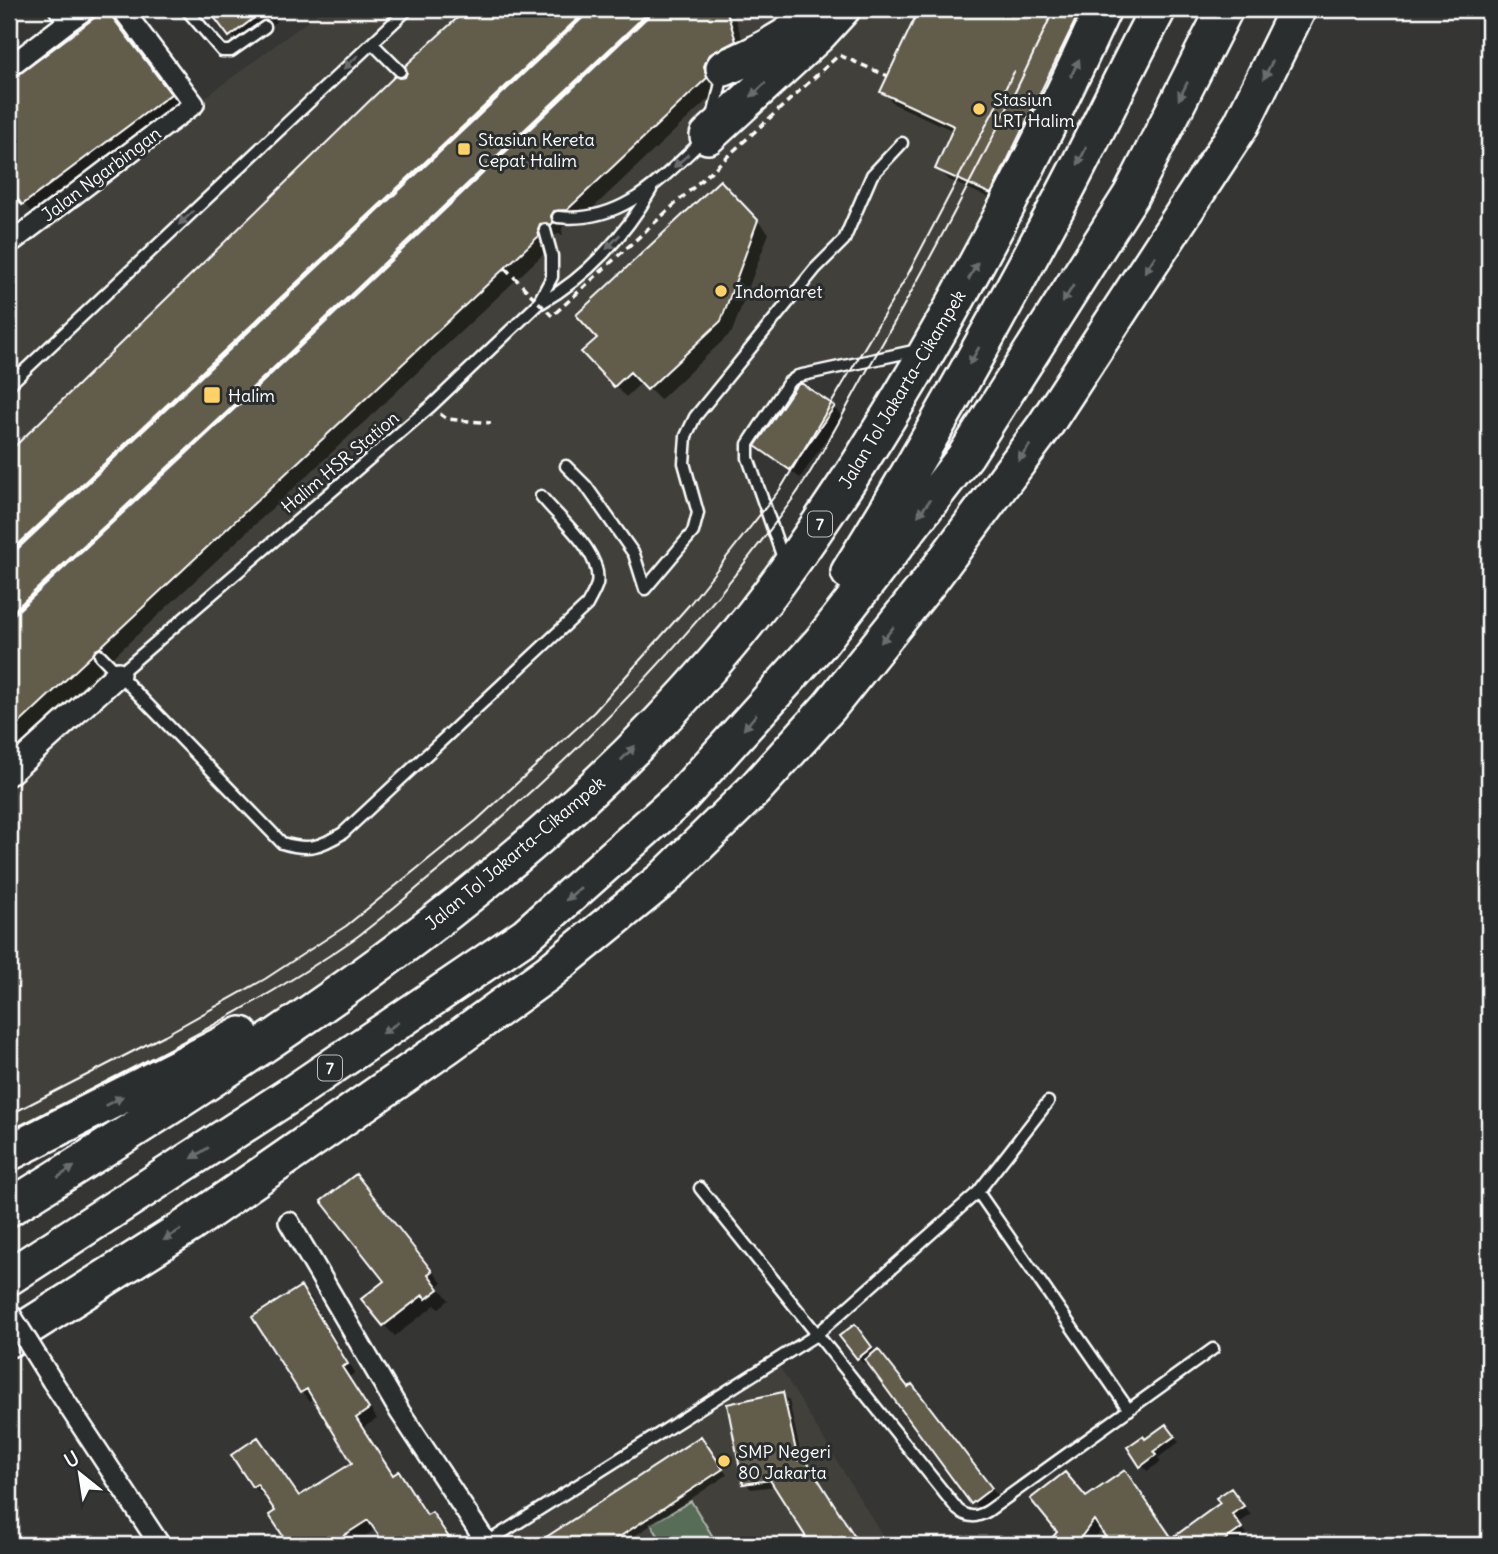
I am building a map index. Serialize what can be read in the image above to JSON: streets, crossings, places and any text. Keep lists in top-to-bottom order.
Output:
{
  "streets": {
    "highway": ["Jalan Tol Jakarta–Cikampek", "7"],
    "street": ["Jalan Ngarbingan"],
    "lane": ["Halim HSR Station"]
  },
  "places": {
    "other": ["Stasiun LRT Halim", "Indomaret", "SMP Negeri 80 Jakarta"],
    "transit": ["Stasiun Kereta Cepat Halim", "Halim"]
  },
  "north": "top left"
}
